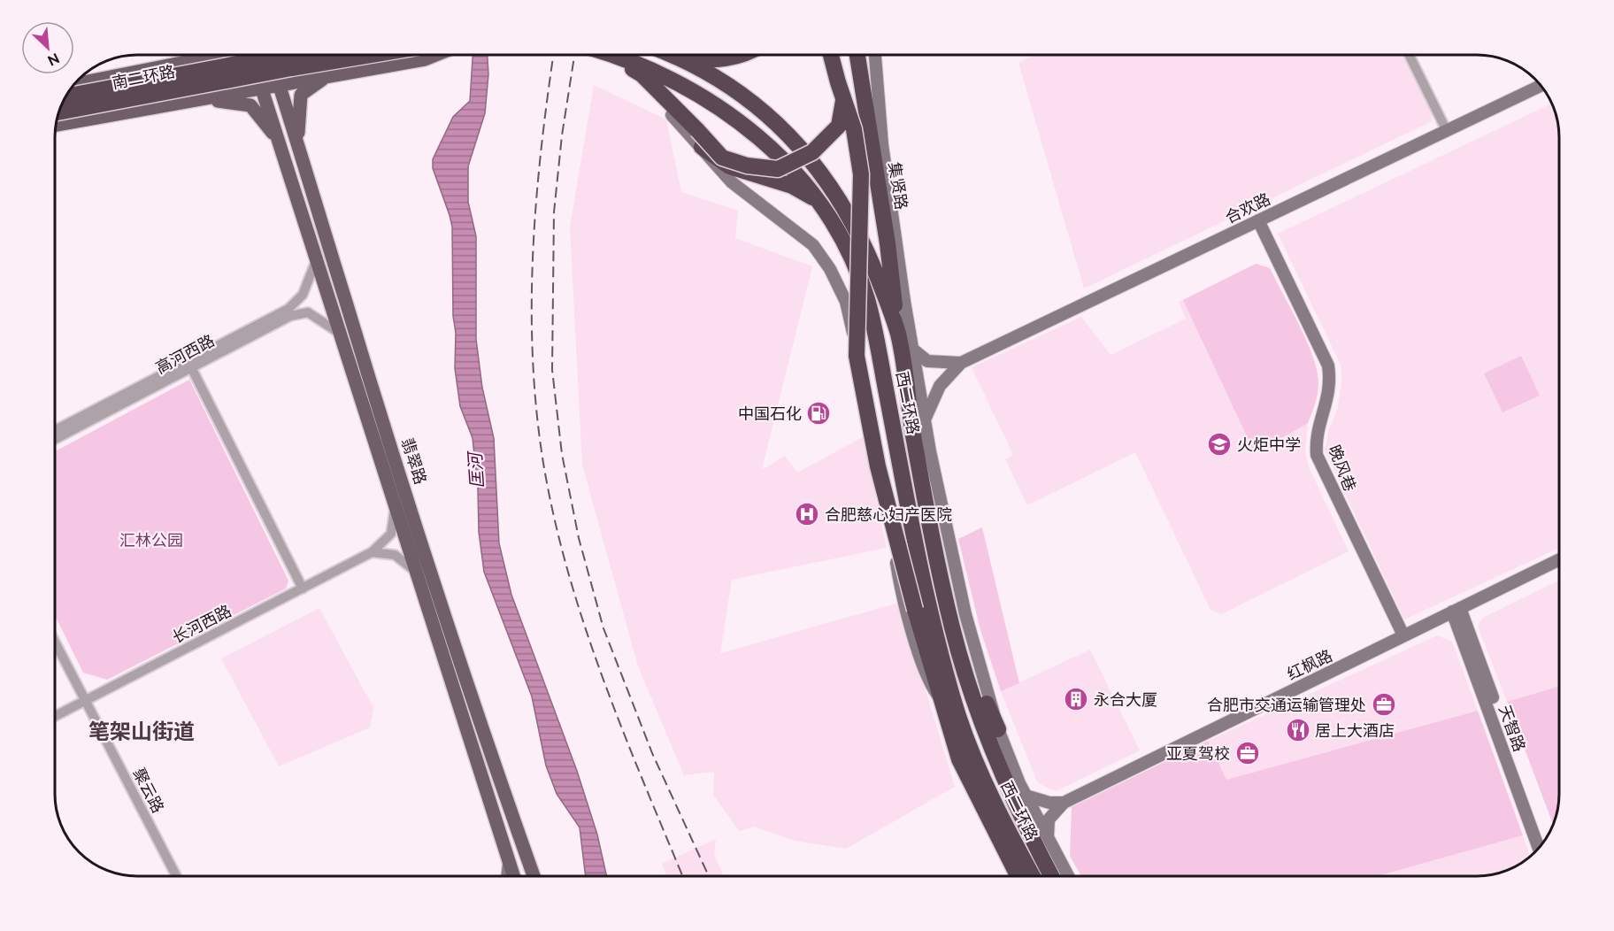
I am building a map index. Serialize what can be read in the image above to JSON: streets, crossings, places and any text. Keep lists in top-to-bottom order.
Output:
{
  "streets": {
    "highway": ["南二环路", "集贤路", "西二环路"],
    "main road": ["翡翠路"],
    "street": [
      "合欢路",
      "高河西路",
      "晚风巷",
      "长河西路",
      "红枫路",
      "天智路",
      "聚云路"
    ]
  },
  "crossings": [
    ["集贤路", "西二环路"],
    ["合欢路", "晚风巷"],
    ["高河西路", "翡翠路"],
    ["翡翠路", "长河西路"],
    ["晚风巷", "红枫路"],
    ["长河西路", "聚云路"],
    ["红枫路", "天智路"]
  ],
  "districts": ["笔架山街道"],
  "water": ["匡河"],
  "parks": ["汇林公园"],
  "places": {
    "fuel station": ["中国石化"],
    "school or university": ["火炬中学"],
    "hospital": ["合肥慈心妇产医院"],
    "building": ["永合大厦"],
    "office": ["合肥市交通运输管理处", "亚夏驾校"],
    "restaurant": ["居上大酒店"]
  },
  "north": "bottom right"
}
